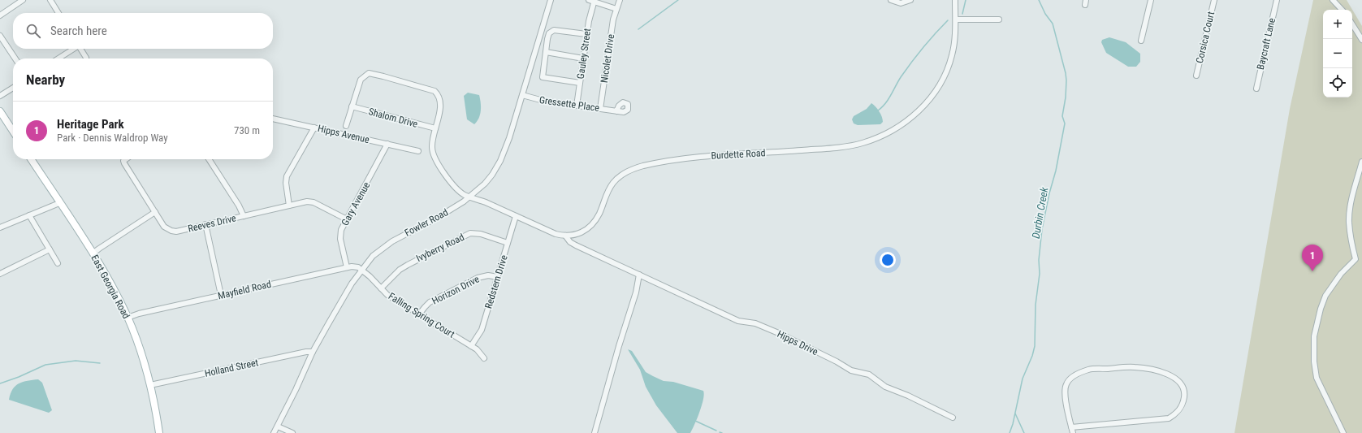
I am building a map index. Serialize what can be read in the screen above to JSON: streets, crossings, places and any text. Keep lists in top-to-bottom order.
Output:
{
  "streets": {
    "main road": ["East Georgia Road"],
    "street": [
      "Corsica Court",
      "Baycraft Lane",
      "Gauley Street",
      "Nicolet Drive",
      "Gressette Place",
      "Shalom Drive",
      "Hipps Avenue",
      "Burdette Road",
      "Gary Avenue",
      "Fowler Road",
      "Reeves Drive",
      "Ivyberry Road",
      "Redstem Drive",
      "Mayfield Road",
      "Horizon Drive",
      "Falling Spring Court",
      "Hipps Drive",
      "Holland Street"
    ]
  },
  "crossings": [
    ["Gauley Street", "Gressette Place"],
    ["Nicolet Drive", "Gressette Place"],
    ["Gressette Place", "Fowler Road"],
    ["Shalom Drive", "Burdette Road"],
    ["Hipps Avenue", "Gary Avenue"],
    ["Burdette Road", "Fowler Road"],
    ["Burdette Road", "Redstem Drive"],
    ["Burdette Road", "Hipps Drive"],
    ["Gary Avenue", "Reeves Drive"],
    ["Gary Avenue", "Mayfield Road"],
    ["Fowler Road", "Mayfield Road"],
    ["Fowler Road", "Falling Spring Court"],
    ["Fowler Road", "Holland Street"],
    ["Ivyberry Road", "Redstem Drive"],
    ["Ivyberry Road", "Falling Spring Court"],
    ["Redstem Drive", "Horizon Drive"],
    ["Redstem Drive", "Falling Spring Court"],
    ["East Georgia Road", "Mayfield Road"],
    ["East Georgia Road", "Holland Street"],
    ["Mayfield Road", "Falling Spring Court"],
    ["Horizon Drive", "Falling Spring Court"]
  ],
  "water": ["Durbin Creek"],
  "page": {
    "map_buttons": ["+", "−"],
    "search": "Search here",
    "heading": "Nearby",
    "list": [
      {
        "mark": "1",
        "name": "Heritage Park",
        "note": "Park · Dennis Waldrop Way",
        "value": "730 m"
      }
    ],
    "pins": "1"
  }
}
